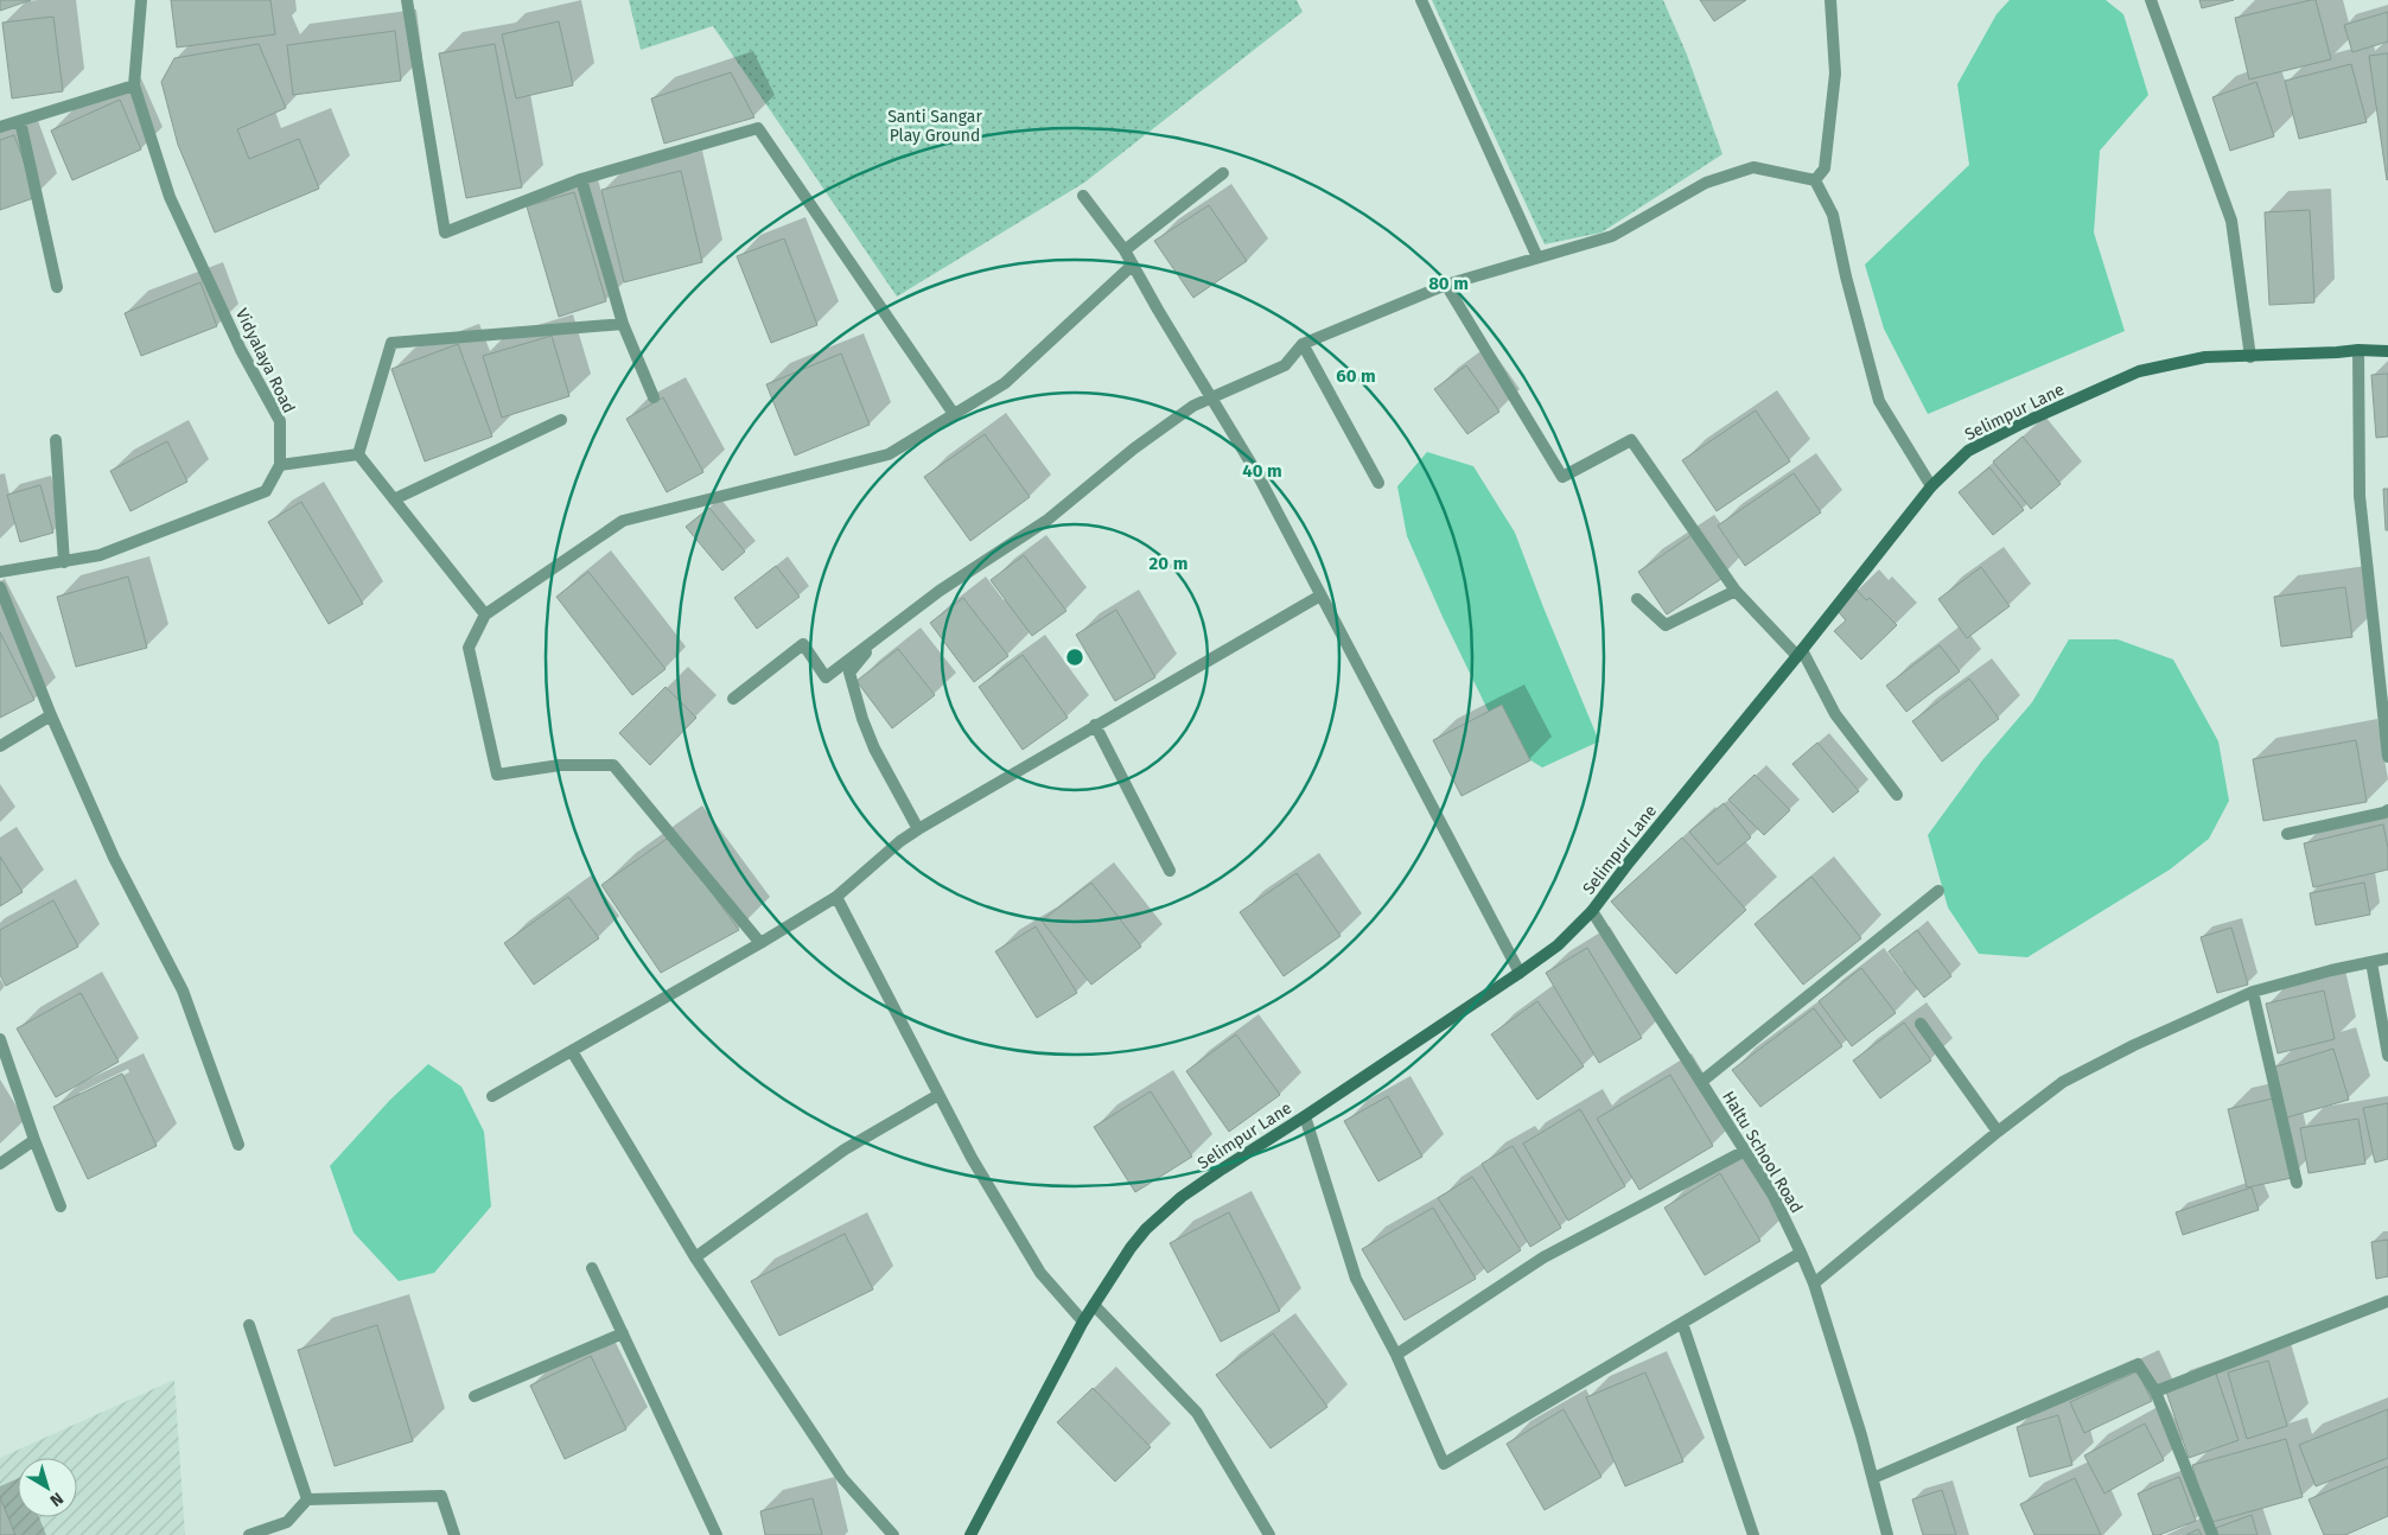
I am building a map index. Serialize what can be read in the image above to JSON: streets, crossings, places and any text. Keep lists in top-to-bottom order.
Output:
{
  "streets": {
    "street": ["Vidyalaya Road", "Selimpur Lane", "Haltu School Road"]
  },
  "crossings": [
    ["Selimpur Lane", "Haltu School Road"]
  ],
  "parks": ["Santi Sangar Play Ground"],
  "north": "bottom right",
  "rings": [
    "80 m",
    "60 m",
    "40 m",
    "20 m"
  ]
}
